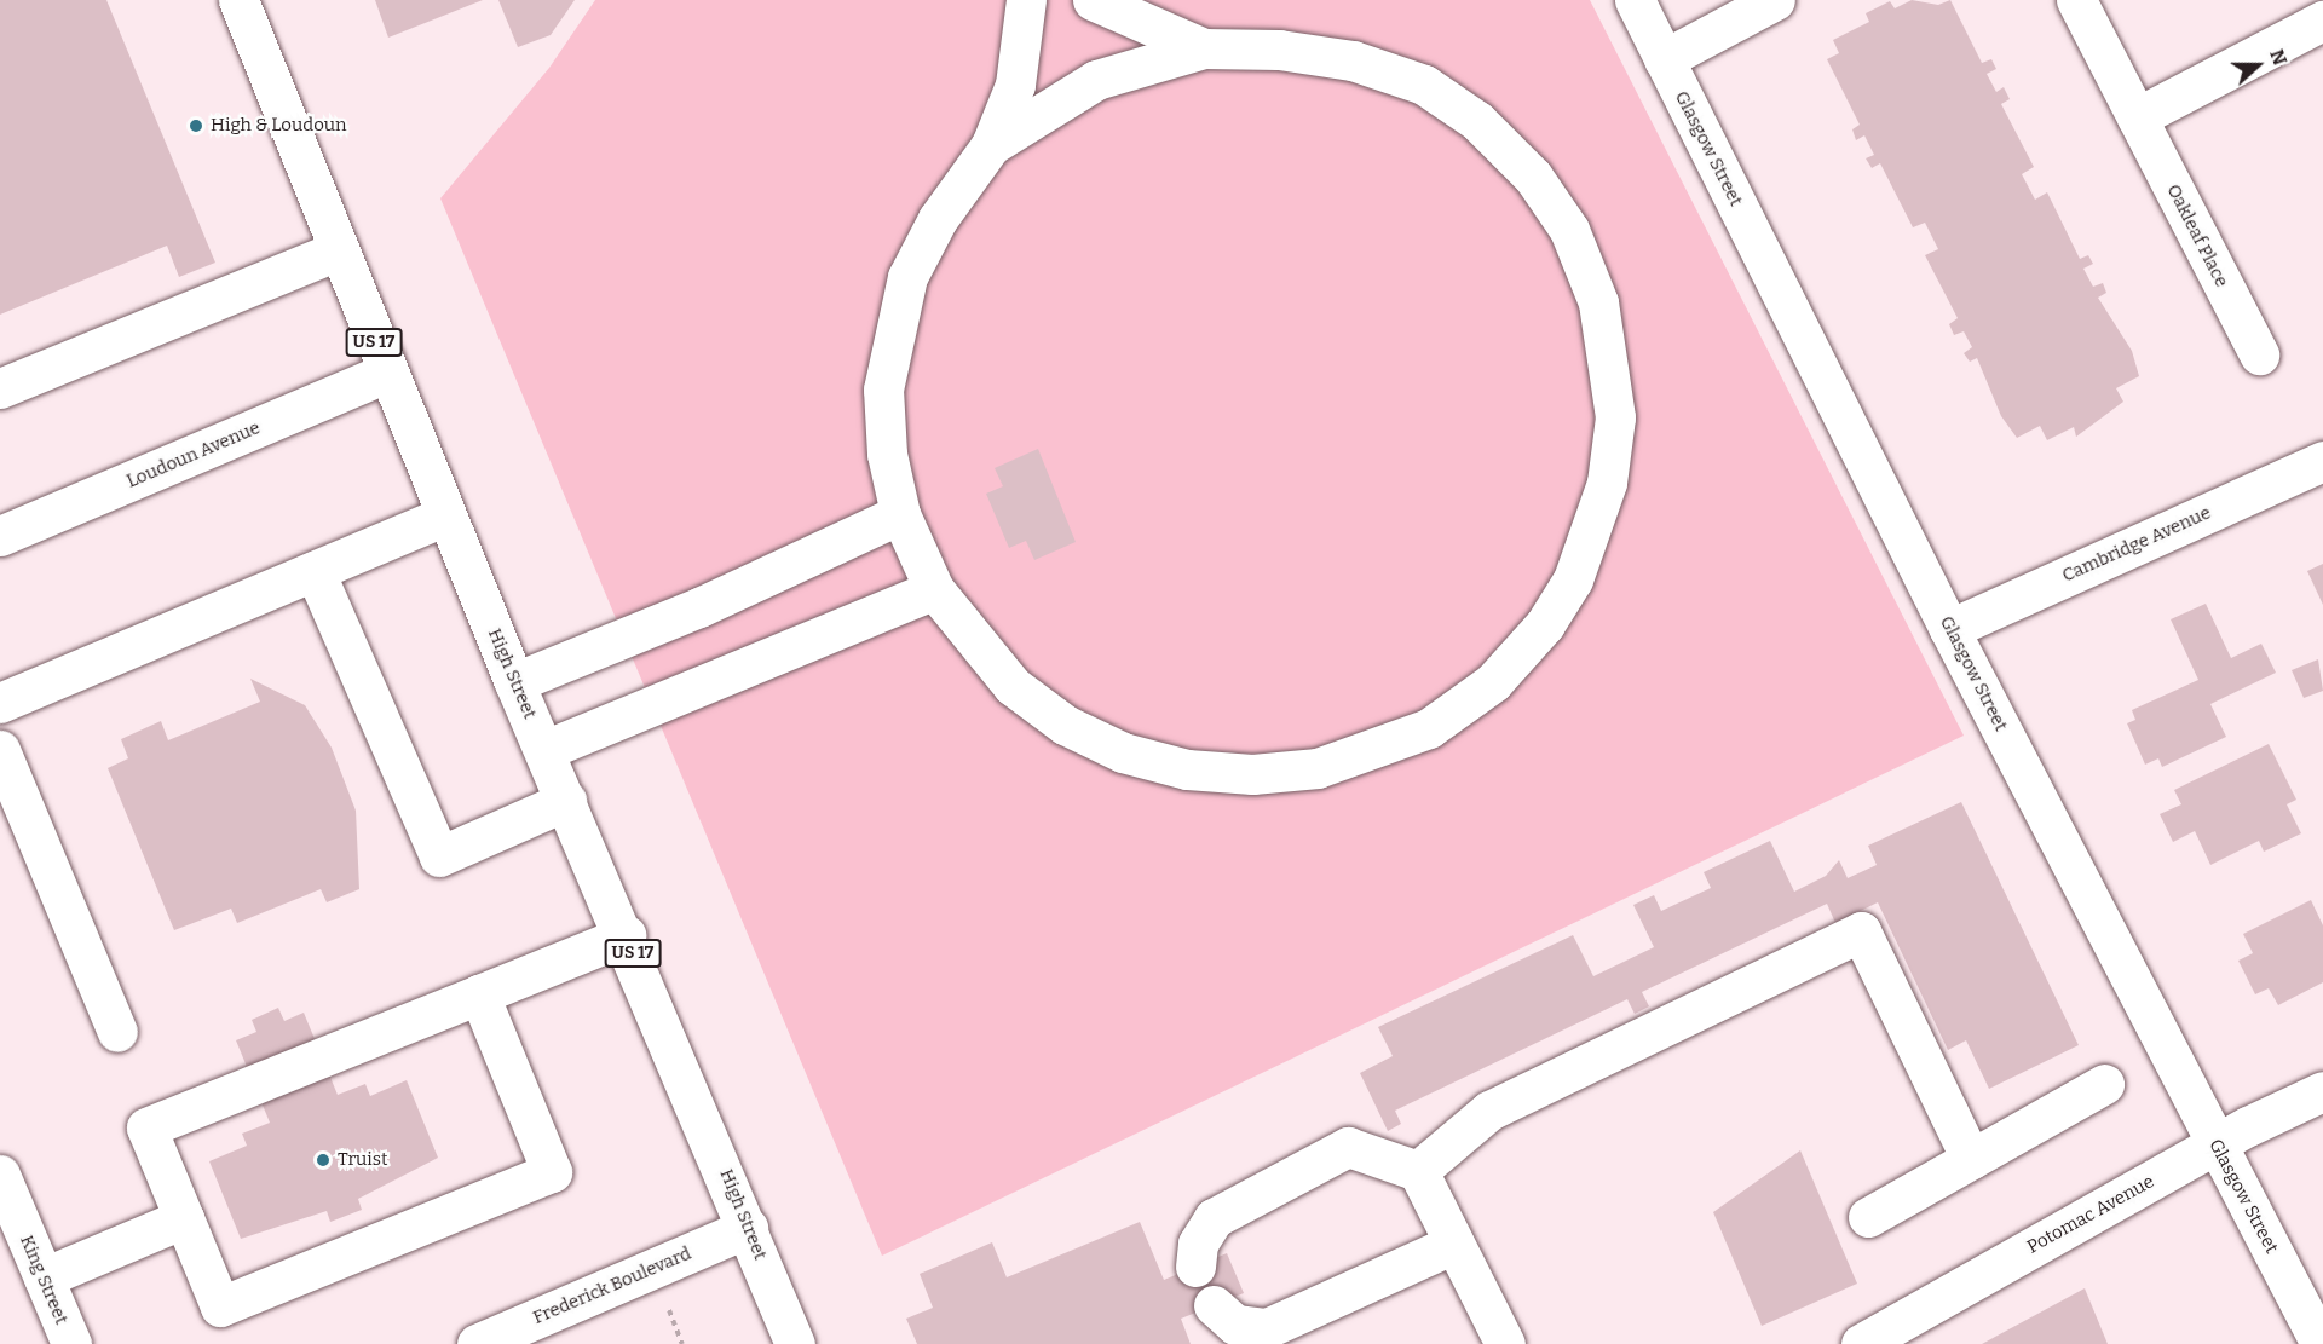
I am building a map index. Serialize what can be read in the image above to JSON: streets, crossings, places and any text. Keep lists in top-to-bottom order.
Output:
{
  "streets": {
    "street": [
      "Glasgow Street",
      "Oakleaf Place",
      "US 17",
      "Loudoun Avenue",
      "Cambridge Avenue",
      "High Street",
      "Potomac Avenue",
      "King Street",
      "Frederick Boulevard"
    ]
  },
  "crossings": [
    ["Glasgow Street", "Cambridge Avenue"],
    ["Glasgow Street", "Potomac Avenue"],
    ["Loudoun Avenue", "High Street"],
    ["High Street", "Frederick Boulevard"]
  ],
  "places": ["High & Loudoun", "Truist"],
  "north": "right"
}
